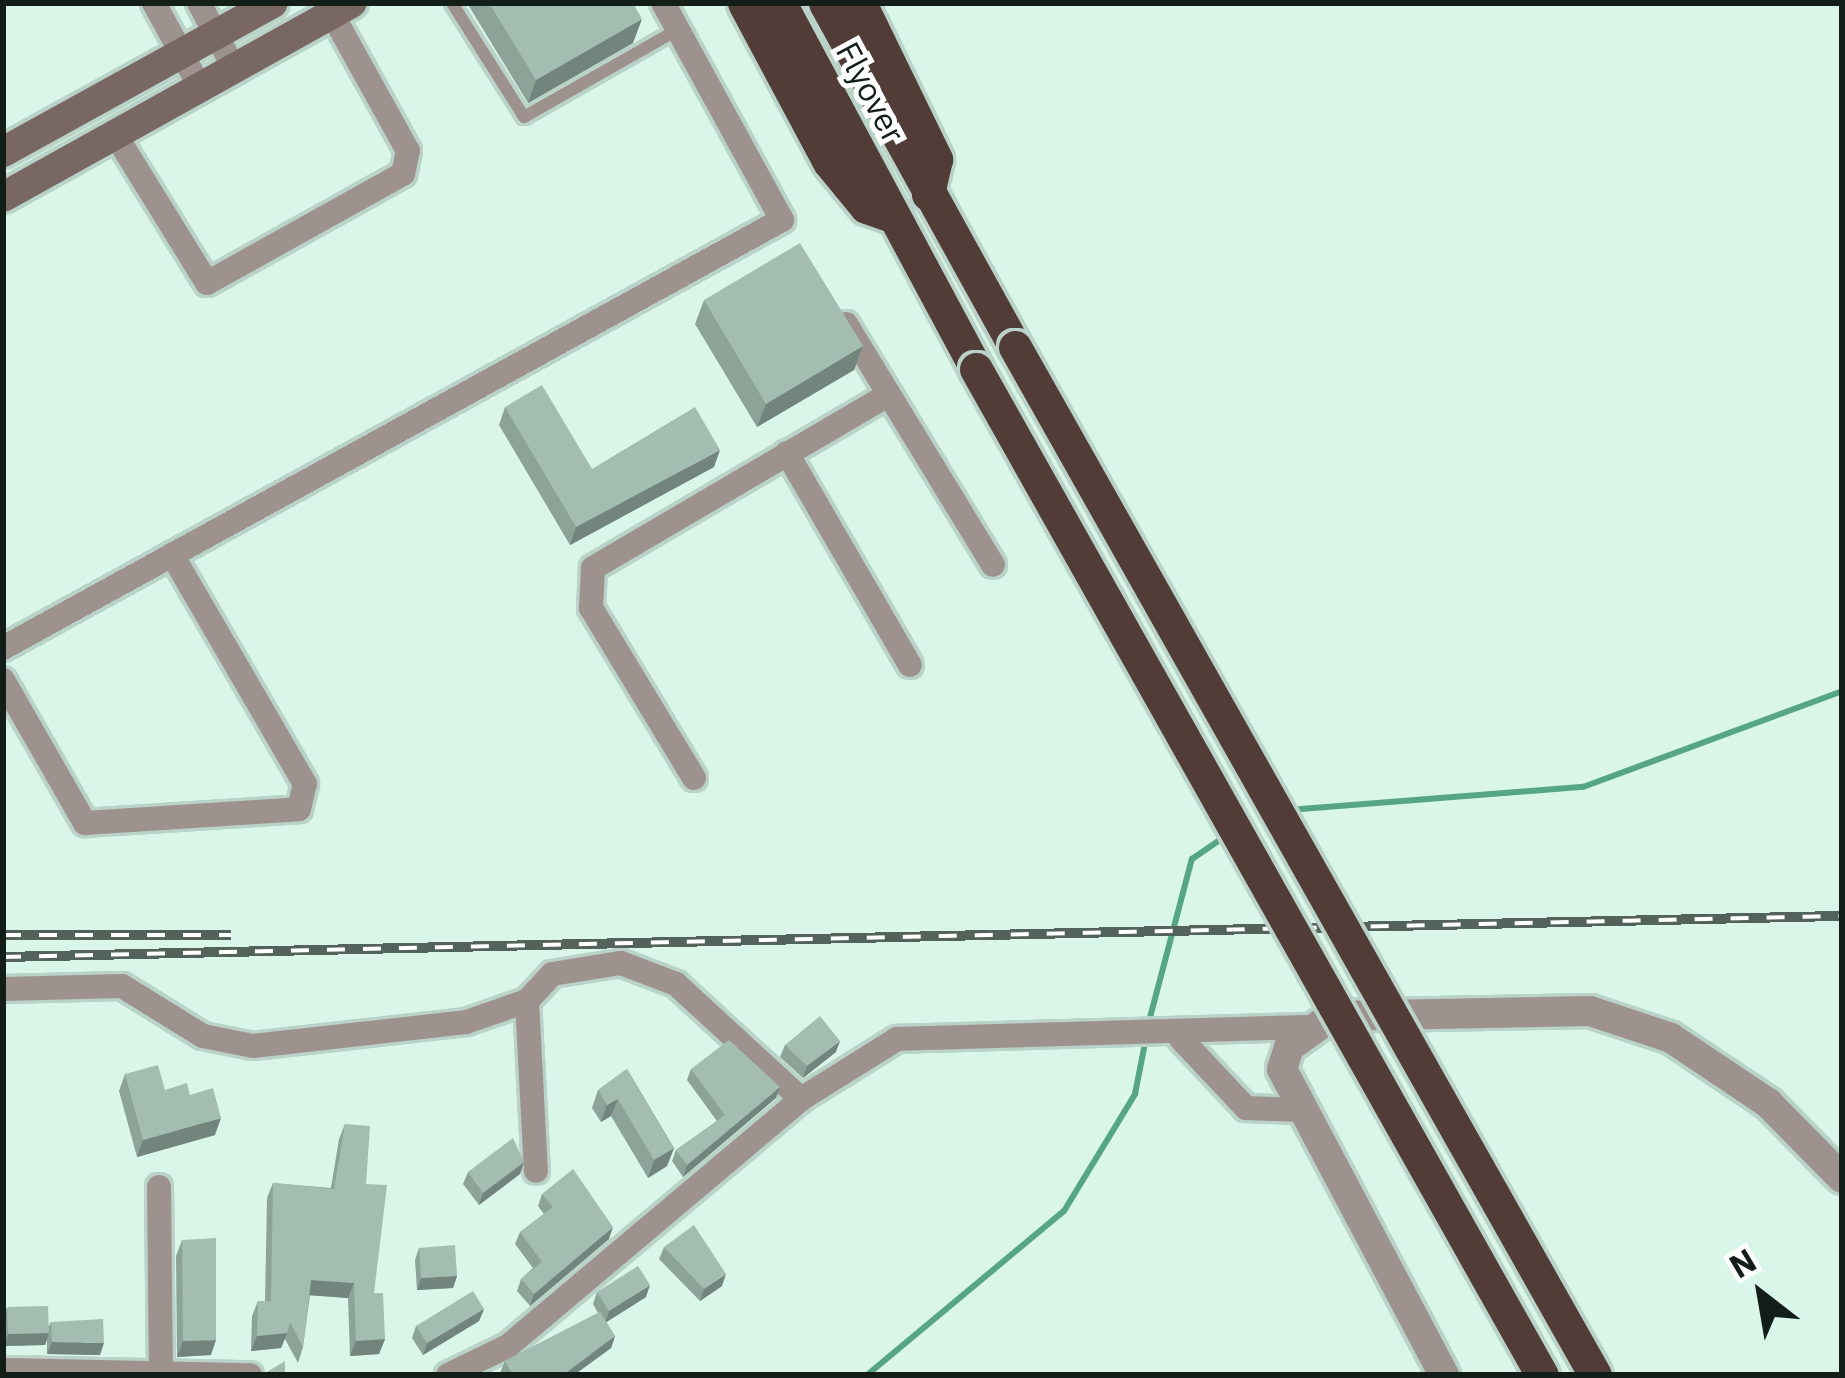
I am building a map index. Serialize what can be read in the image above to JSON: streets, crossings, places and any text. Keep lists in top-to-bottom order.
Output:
{
  "streets": {
    "highway": ["Flyover"]
  },
  "north": "top left"
}
